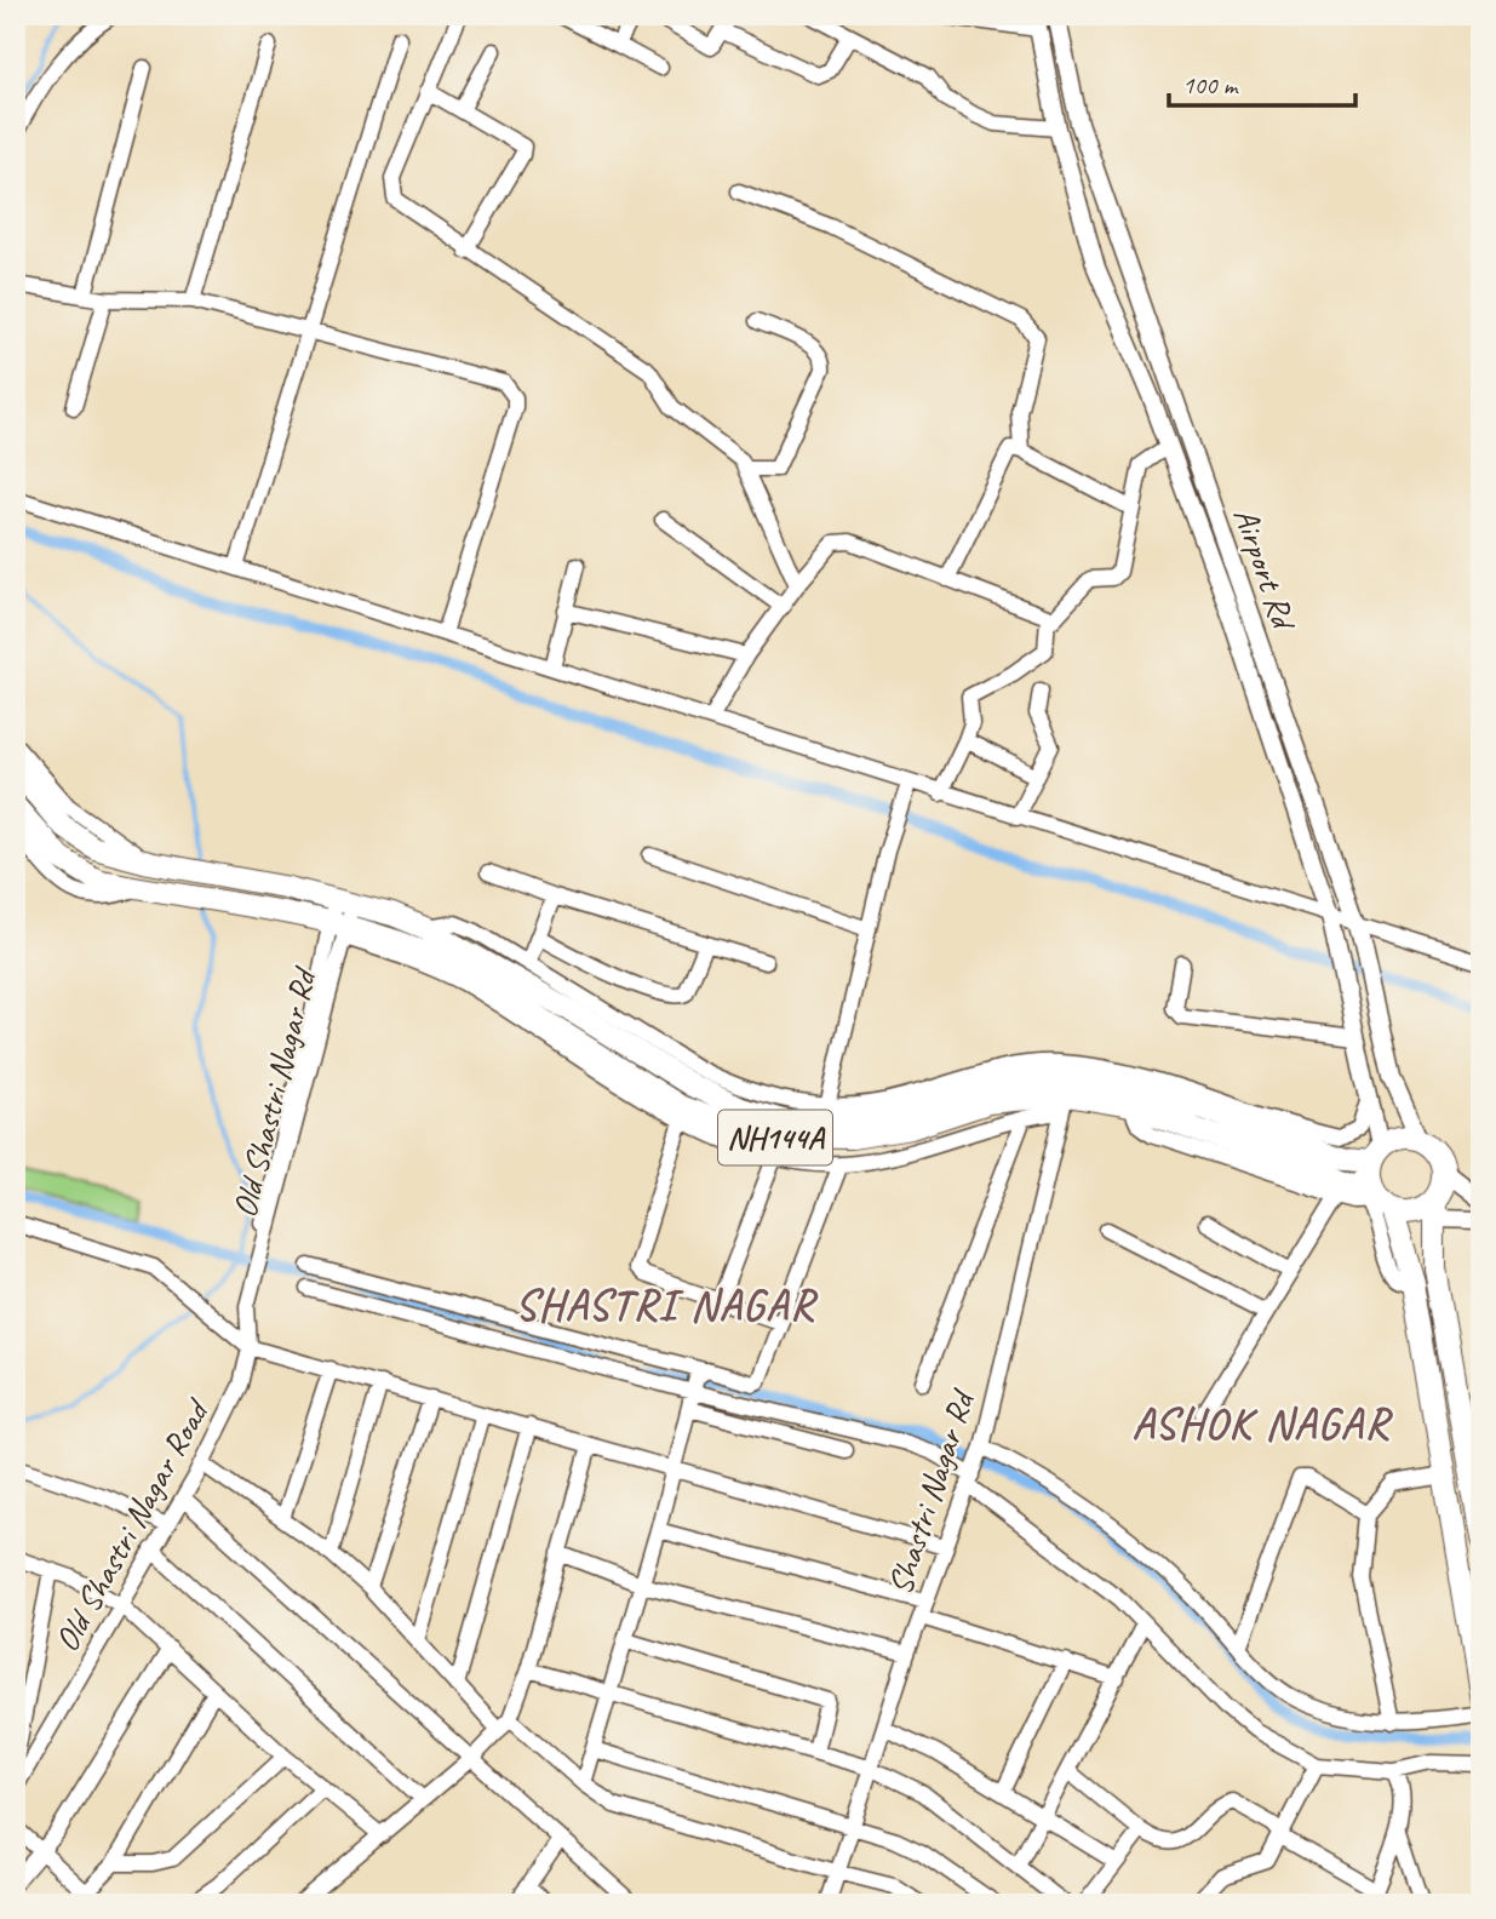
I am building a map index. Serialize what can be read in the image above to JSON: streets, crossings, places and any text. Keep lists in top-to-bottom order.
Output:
{
  "streets": {
    "highway": ["NH144A"],
    "main road": ["Airport Rd"],
    "street": ["Old Shastri Nagar Rd", "Shastri Nagar Rd", "Old Shastri Nagar Road"]
  },
  "crossings": [
    ["Airport Rd", "NH144A"],
    ["Old Shastri Nagar Rd", "NH144A"],
    ["Old Shastri Nagar Rd", "Old Shastri Nagar Road"],
    ["NH144A", "Shastri Nagar Rd"]
  ],
  "districts": ["SHASTRI NAGAR", "ASHOK NAGAR"],
  "scale_bar": "100 m"
}
